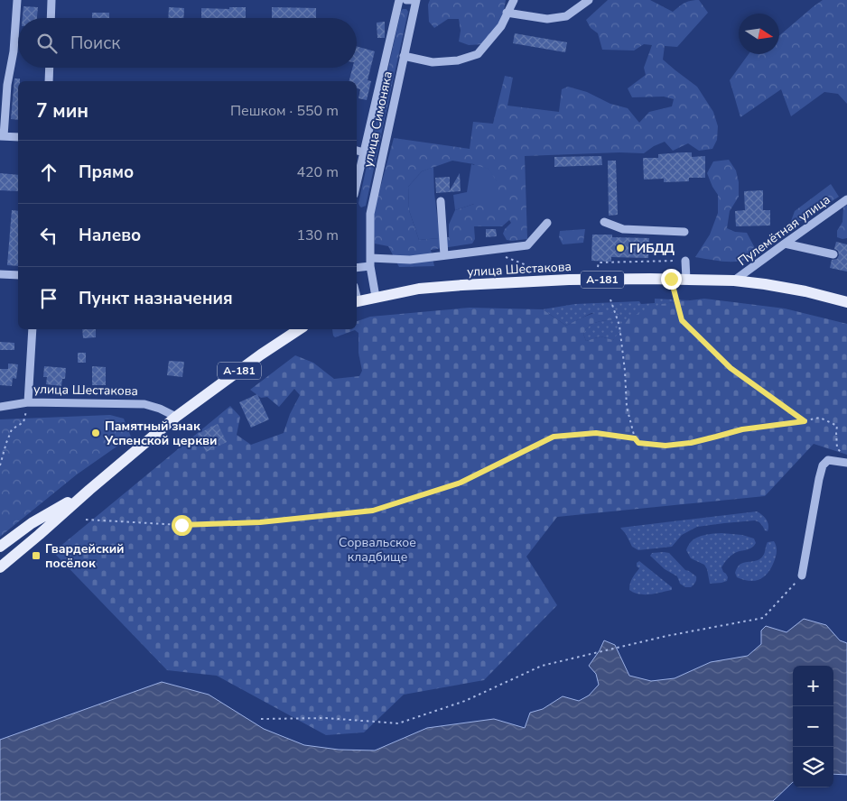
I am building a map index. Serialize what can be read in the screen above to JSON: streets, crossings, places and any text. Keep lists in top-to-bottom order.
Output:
{
  "streets": {
    "main road": ["улица Шестакова", "А-181"],
    "street": ["улица Симоняка", "Пулемётная улица"]
  },
  "crossings": [
    ["улица Симоняка", "улица Шестакова"],
    ["Пулемётная улица", "улица Шестакова"],
    ["улица Шестакова", "А-181"]
  ],
  "parks": ["Сорвальское кладбище"],
  "places": {
    "other": ["ГИБДД", "Памятный знак Успенской церкви"],
    "transit": ["Гвардейский посёлок"]
  },
  "north": "right",
  "page": {
    "search": "Поиск",
    "heading": ["7 мин", "Пешком · 550 m"],
    "list": [
      ["Прямо", "420 m"],
      ["Налево", "130 m"],
      "Пункт назначения"
    ],
    "map_buttons": ["+", "−"]
  }
}
